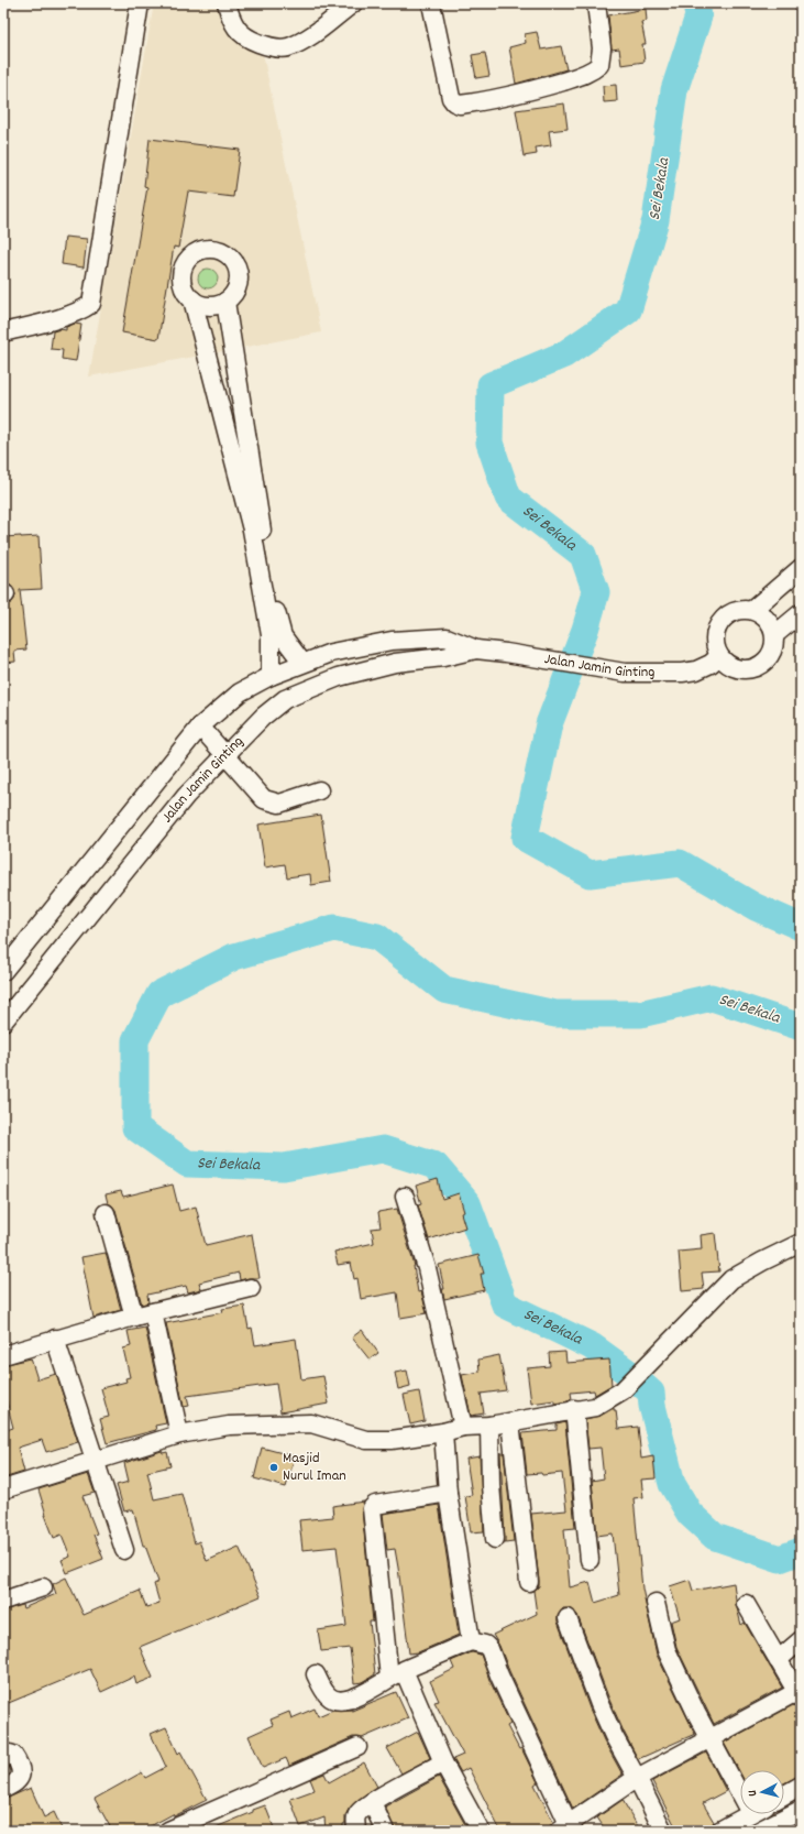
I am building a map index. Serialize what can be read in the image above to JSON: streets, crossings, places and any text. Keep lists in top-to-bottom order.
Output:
{
  "streets": {
    "street": ["Jalan Jamin Ginting"]
  },
  "water": ["Sei Bekala"],
  "places": ["Masjid Nurul Iman"],
  "north": "left"
}
